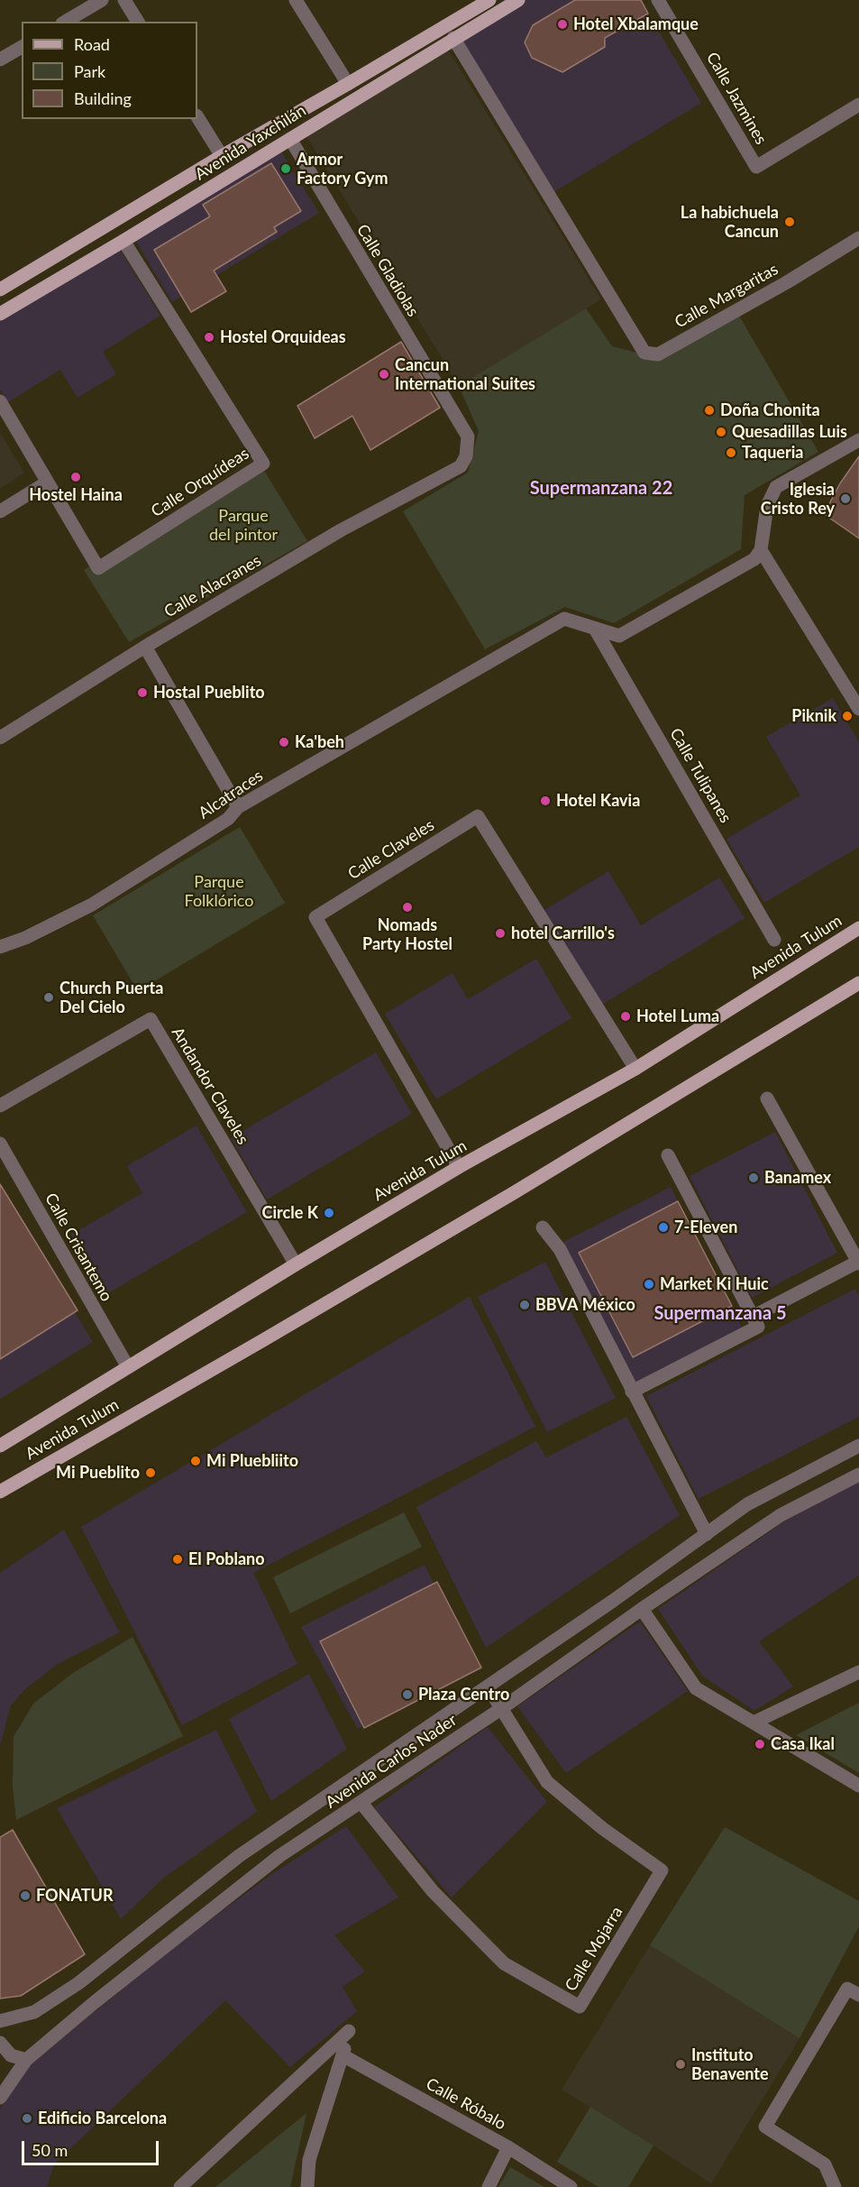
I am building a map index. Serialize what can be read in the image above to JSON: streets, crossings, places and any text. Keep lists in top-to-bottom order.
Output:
{
  "streets": {
    "main road": ["Avenida Yaxchilán", "Avenida Tulum"],
    "street": [
      "Calle Jazmines",
      "Calle Gladiolas",
      "Calle Margaritas",
      "Calle Orquídeas",
      "Calle Alacranes",
      "Calle Tulipanes",
      "Alcatraces",
      "Calle Claveles",
      "Andandor Claveles",
      "Calle Crisantemo",
      "Avenida Carlos Nader",
      "Calle Mojarra",
      "Calle Róbalo"
    ]
  },
  "crossings": [
    ["Avenida Yaxchilán", "Calle Gladiolas"],
    ["Avenida Yaxchilán", "Calle Margaritas"],
    ["Avenida Yaxchilán", "Calle Orquídeas"],
    ["Calle Gladiolas", "Calle Alacranes"],
    ["Calle Tulipanes", "Alcatraces"],
    ["Calle Claveles", "Avenida Tulum"],
    ["Avenida Tulum", "Andandor Claveles"],
    ["Avenida Tulum", "Calle Crisantemo"],
    ["Avenida Carlos Nader", "Calle Mojarra"]
  ],
  "districts": ["Supermanzana 22", "Supermanzana 5"],
  "parks": ["Parque del pintor", "Parque Folklórico"],
  "places": [
    "Hotel Xbalamque",
    "Armor Factory Gym",
    "La habichuela Cancun",
    "Hostel Orquideas",
    "Cancun International Suites",
    "Doña Chonita",
    "Quesadillas Luis",
    "Taqueria",
    "Hostel Haina",
    "Iglesia Cristo Rey",
    "Hostal Pueblito",
    "Piknik",
    "Ka'beh",
    "Hotel Kavia",
    "Nomads Party Hostel",
    "hotel Carrillo's",
    "Church Puerta Del Cielo",
    "Hotel Luma",
    "Banamex",
    "Circle K",
    "7-Eleven",
    "Market Ki Huic",
    "BBVA México",
    "Mi Pluebliito",
    "Mi Pueblito",
    "El Poblano",
    "Plaza Centro",
    "Casa Ikal",
    "FONATUR",
    "Instituto Benavente",
    "Edificio Barcelona"
  ],
  "legend": ["Road", "Park", "Building"],
  "scale_bar": "50 m"
}
